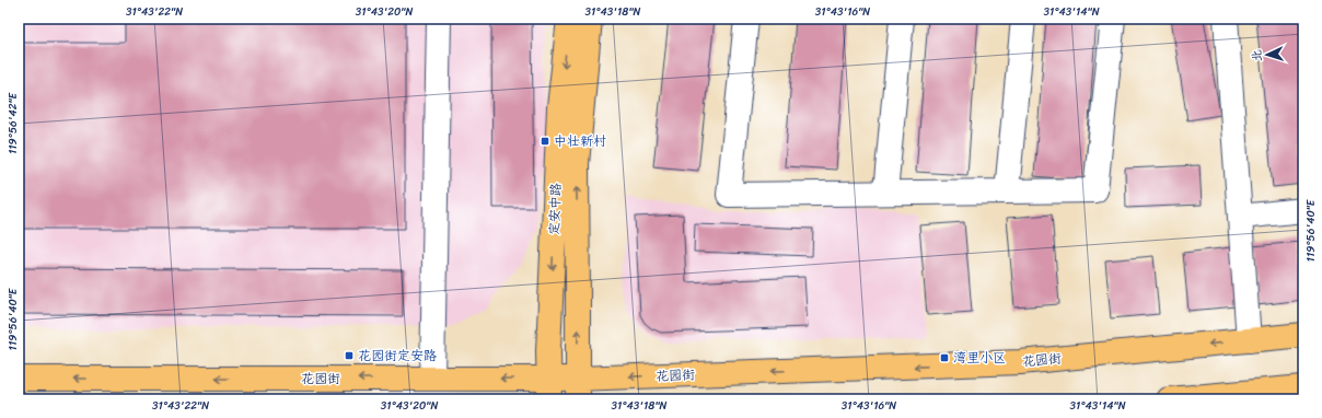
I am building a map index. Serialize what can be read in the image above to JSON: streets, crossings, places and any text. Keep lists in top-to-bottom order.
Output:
{
  "streets": {
    "main road": ["定安中路", "花园街"]
  },
  "crossings": [
    ["定安中路", "花园街"]
  ],
  "one_way": ["花园街"],
  "places": {
    "transit": ["中壮新村", "花园街定安路", "湾里小区"]
  },
  "north": "left",
  "coordinates": [
    "31°43'22\"N",
    "31°43'20\"N",
    "31°43'18\"N",
    "31°43'16\"N",
    "31°43'14\"N",
    "119°56'42\"E",
    "119°56'40\"E"
  ]
}
